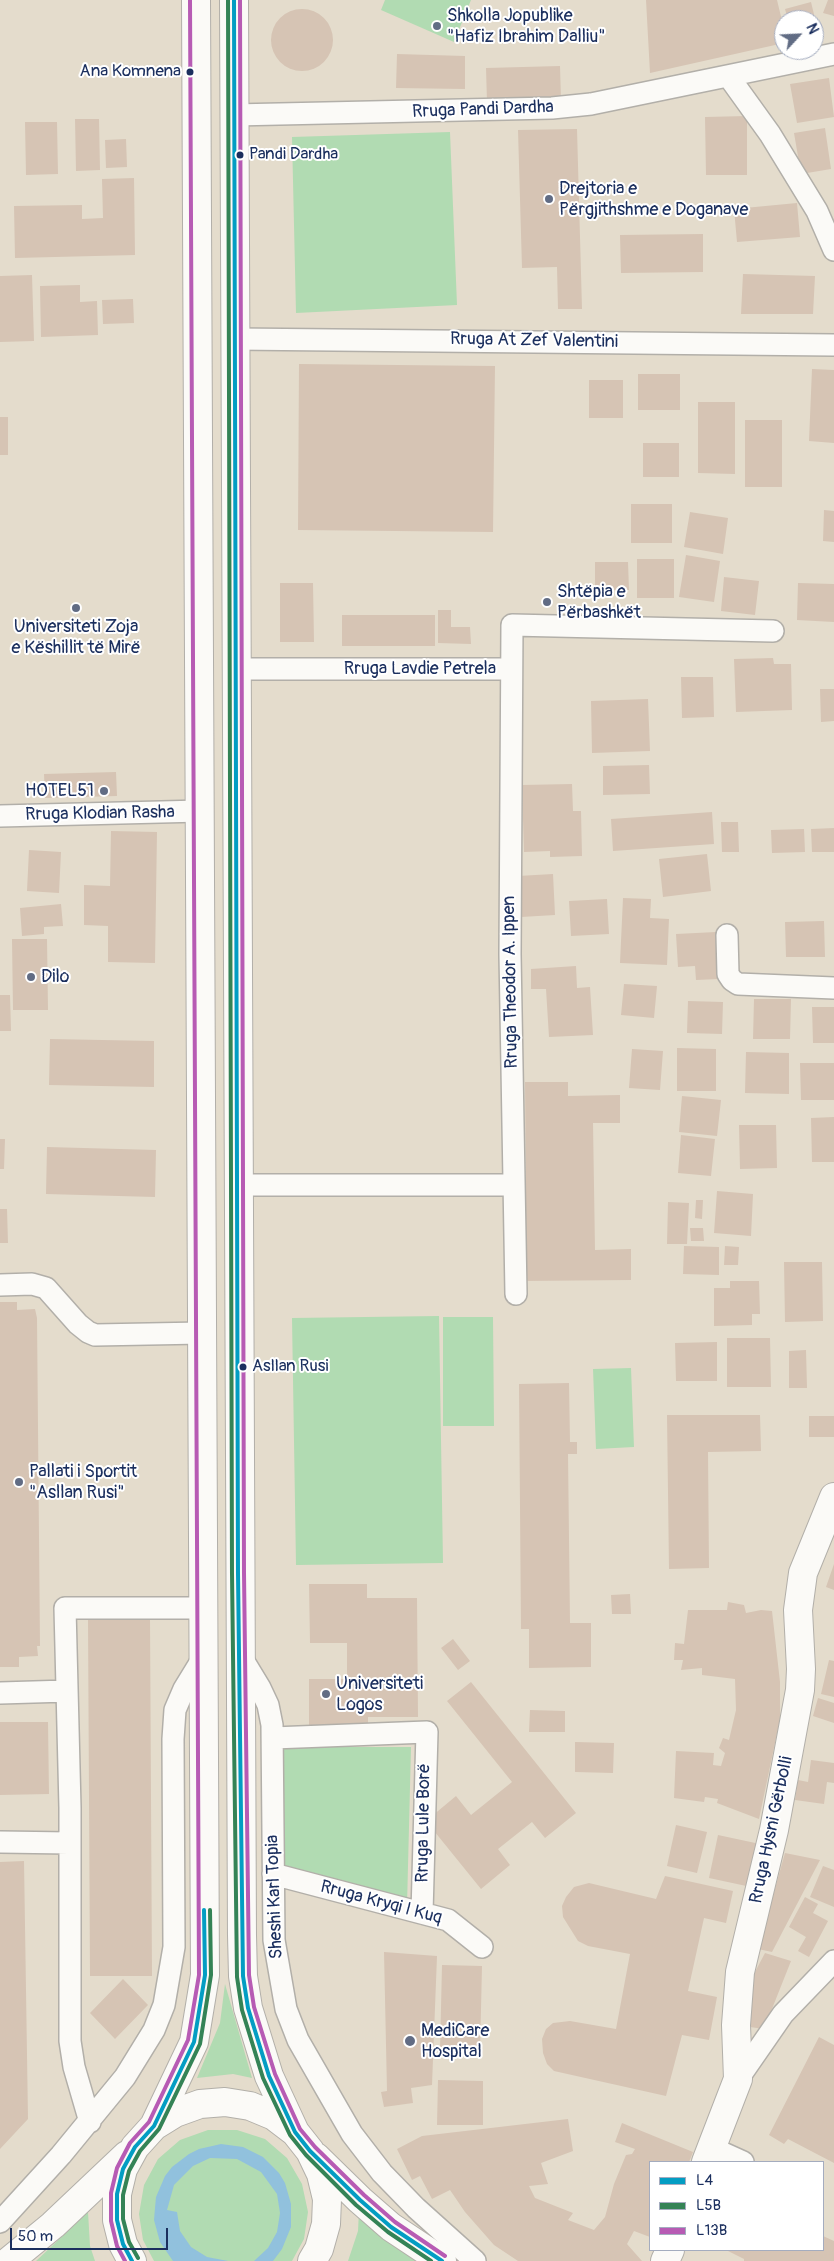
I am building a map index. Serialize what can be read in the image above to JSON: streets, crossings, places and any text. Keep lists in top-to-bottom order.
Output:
{
  "streets": {
    "main road": ["Rruga Hysni Gërbolli"],
    "street": [
      "Rruga Pandi Dardha",
      "Rruga At Zef Valentini",
      "Rruga Lavdie Petrela",
      "Rruga Klodian Rasha",
      "Rruga Theodor A. Ippen",
      "Rruga Lule Borë",
      "Sheshi Karl Topia",
      "Rruga Kryqi I Kuq"
    ]
  },
  "crossings": [
    ["Rruga Lavdie Petrela", "Rruga Theodor A. Ippen"],
    ["Rruga Lule Borë", "Sheshi Karl Topia"],
    ["Rruga Lule Borë", "Rruga Kryqi I Kuq"],
    ["Sheshi Karl Topia", "Rruga Kryqi I Kuq"]
  ],
  "places": [
    "Shkolla Jopublike \"Hafiz Ibrahim Dalliu\"",
    "Ana Komnena",
    "Pandi Dardha",
    "Drejtoria e Përgjithshme e Doganave",
    "Shtëpia e Përbashkët",
    "Universiteti Zoja e Këshillit të Mirë",
    "HOTEL51",
    "Dilo",
    "Asllan Rusi",
    "Pallati i Sportit \"Asllan Rusi\"",
    "Universiteti Logos",
    "MediCare Hospital"
  ],
  "lines": ["transit line L4", "transit line L5B", "transit line L13B"],
  "legend": ["L4", "L5B", "L13B"],
  "scale_bar": "50 m",
  "north": "top right"
}
